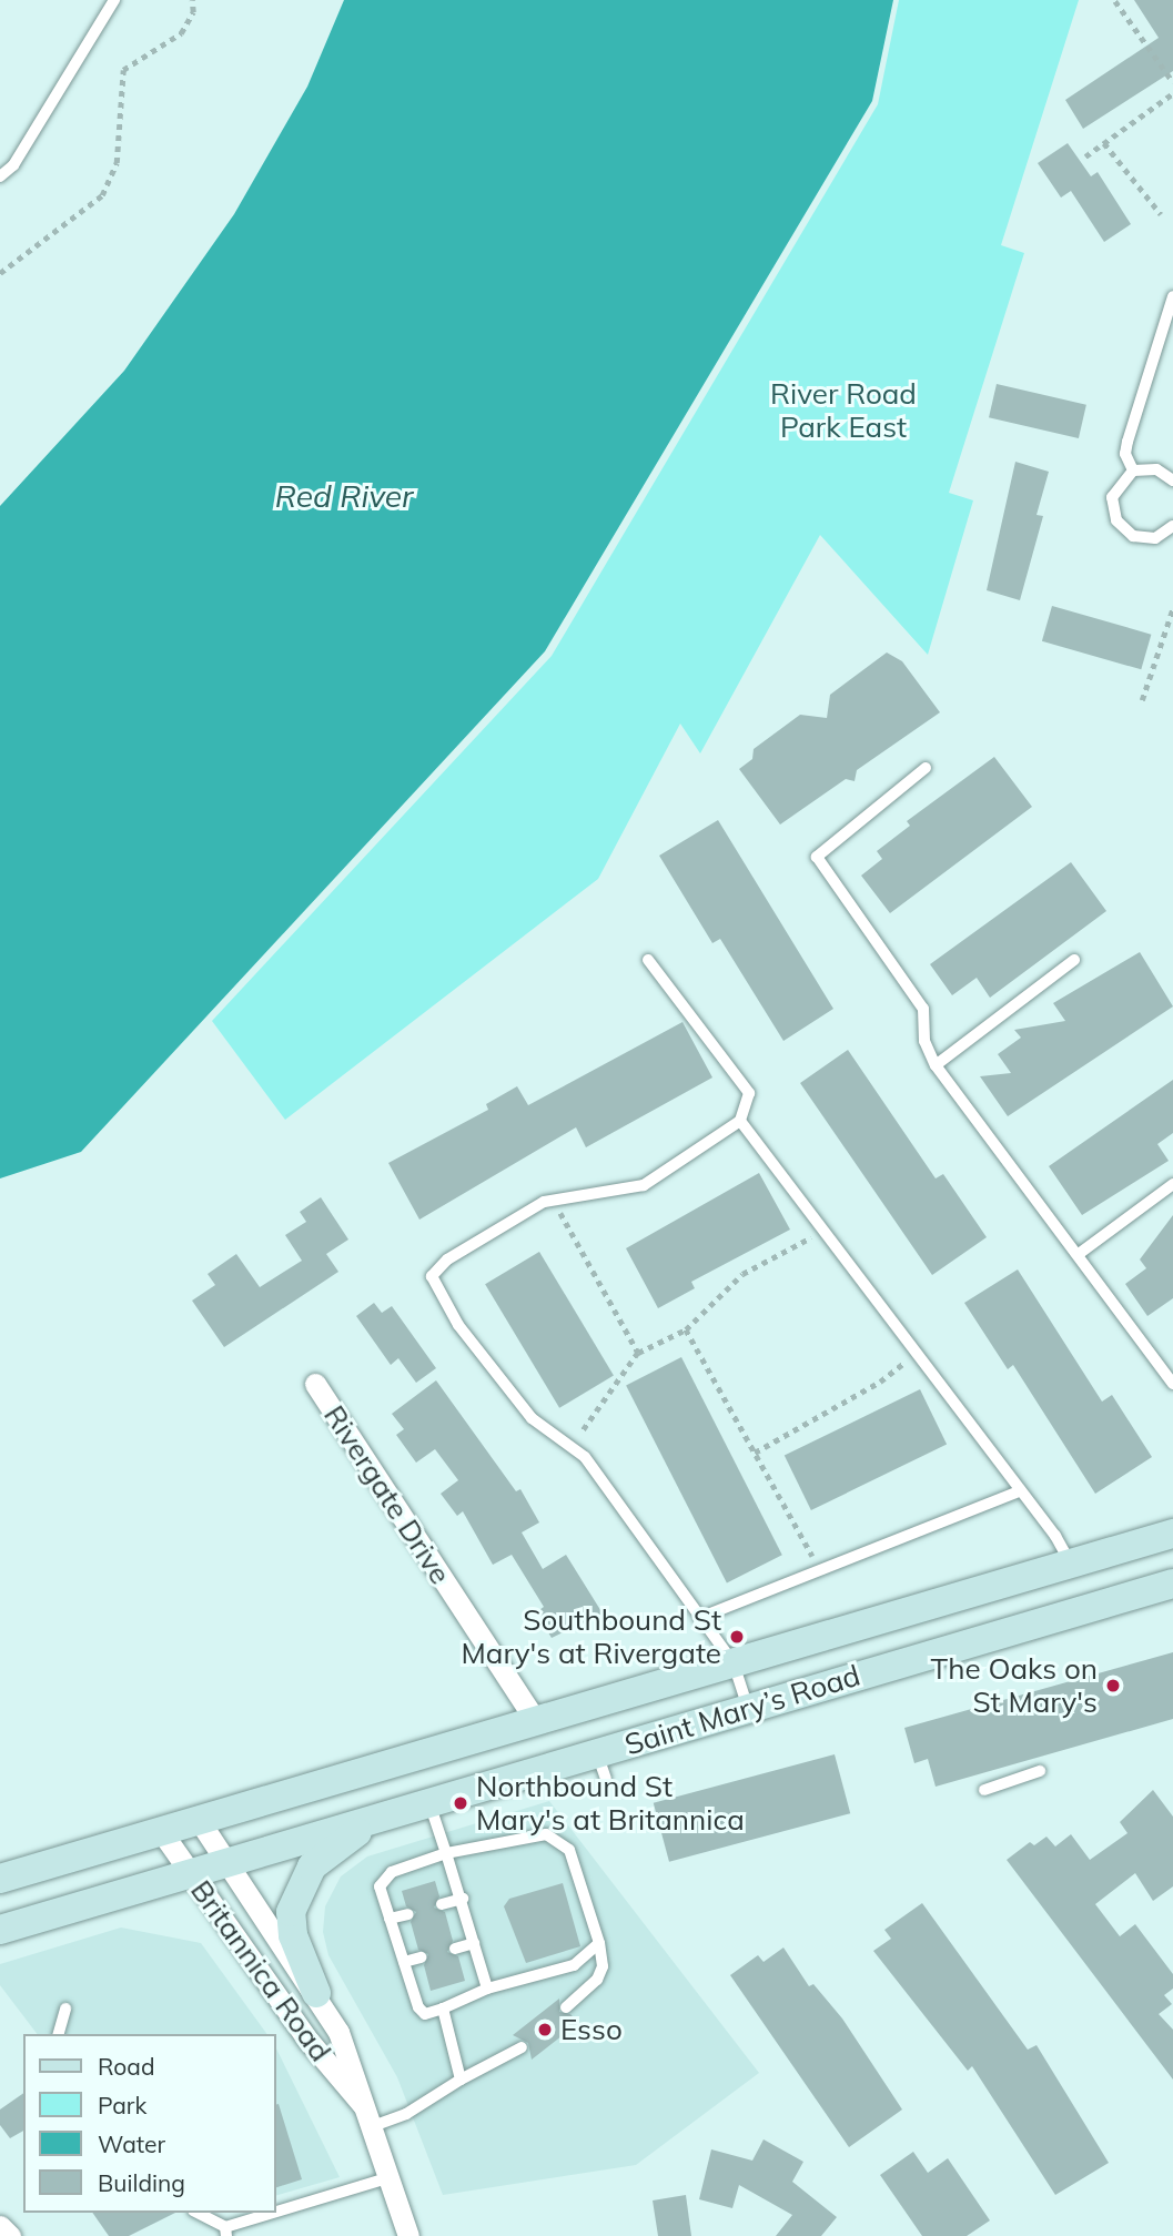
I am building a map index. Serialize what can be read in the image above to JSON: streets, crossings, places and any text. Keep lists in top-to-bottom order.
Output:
{
  "streets": {
    "main road": ["Saint Mary’s Road"],
    "street": ["Rivergate Drive", "Britannica Road"]
  },
  "crossings": [
    ["Rivergate Drive", "Saint Mary’s Road"],
    ["Saint Mary’s Road", "Britannica Road"]
  ],
  "water": ["Red River"],
  "parks": ["River Road Park East"],
  "places": [
    "Southbound St Mary's at Rivergate",
    "The Oaks on St Mary's",
    "Northbound St Mary's at Britannica",
    "Esso"
  ],
  "legend": [
    "Road",
    "Park",
    "Water",
    "Building"
  ]
}
